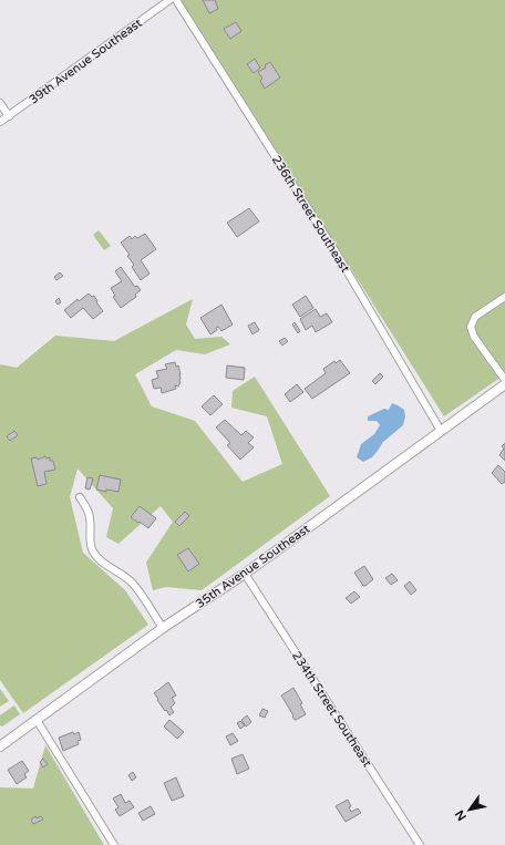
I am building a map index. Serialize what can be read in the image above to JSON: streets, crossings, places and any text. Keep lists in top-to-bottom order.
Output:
{
  "streets": {
    "street": [
      "39th Avenue Southeast",
      "236th Street Southeast",
      "35th Avenue Southeast",
      "234th Street Southeast"
    ]
  },
  "crossings": [
    ["236th Street Southeast", "35th Avenue Southeast"],
    ["35th Avenue Southeast", "234th Street Southeast"]
  ],
  "north": "bottom left"
}
